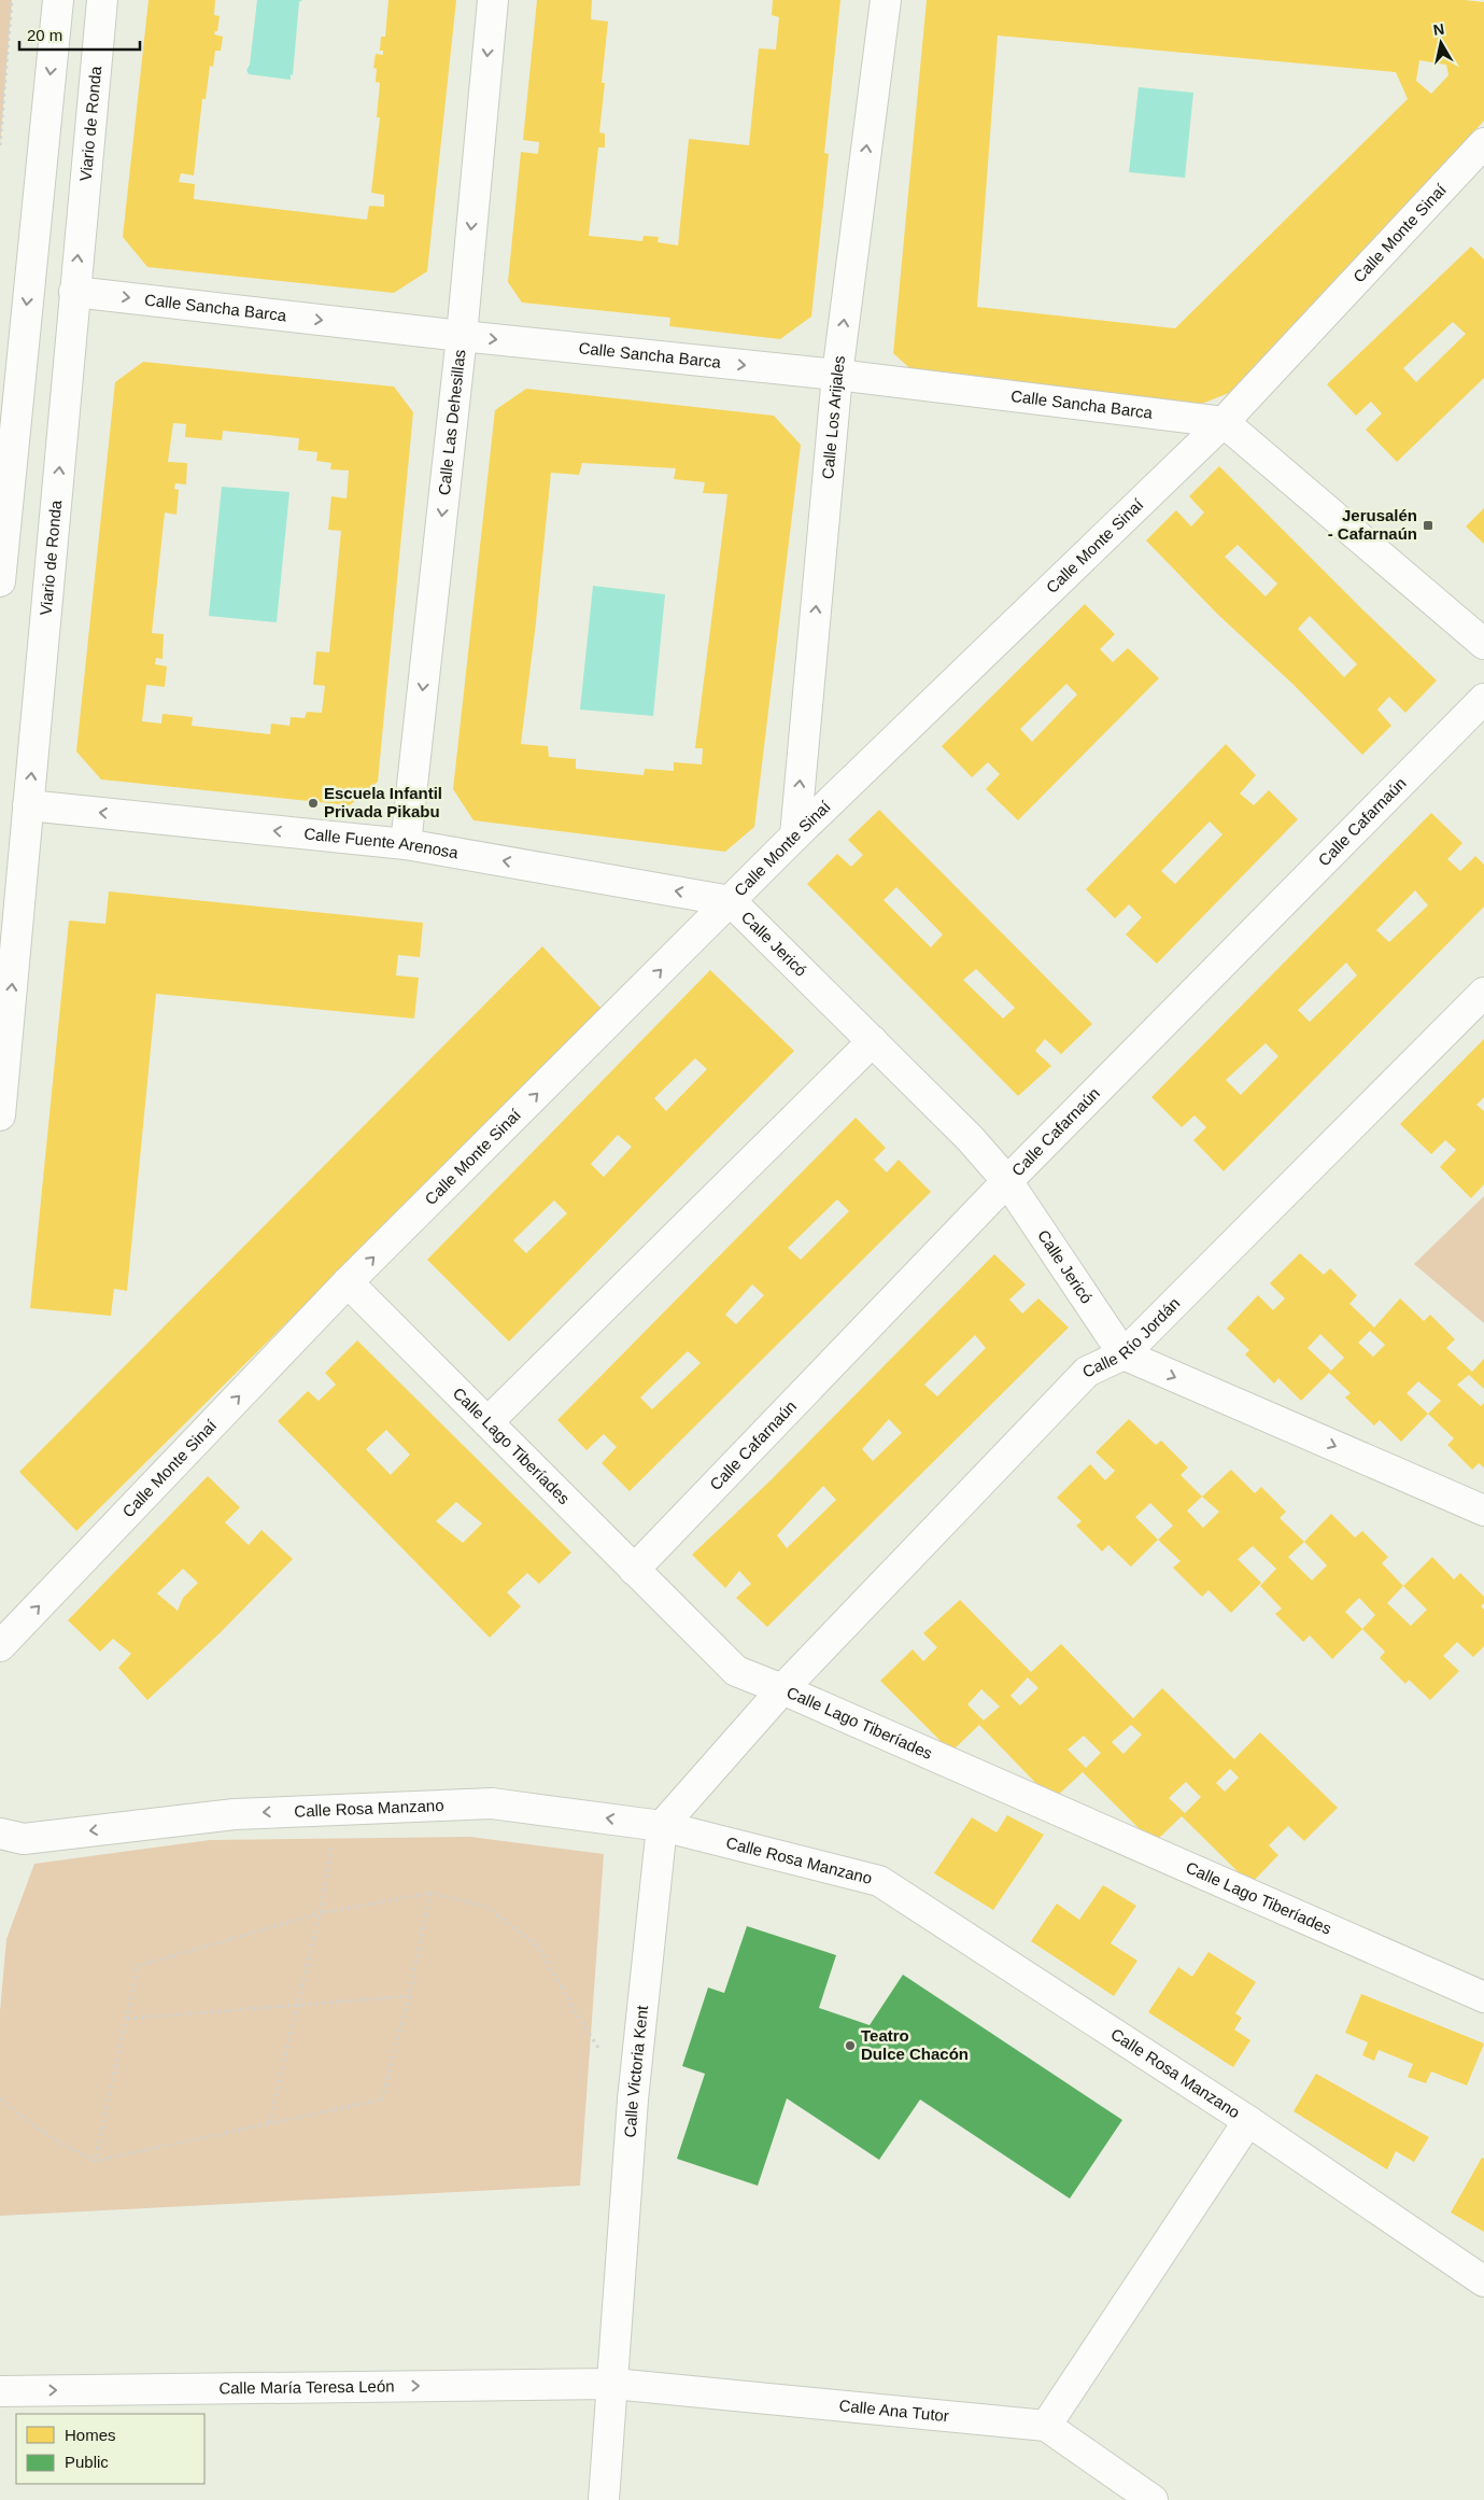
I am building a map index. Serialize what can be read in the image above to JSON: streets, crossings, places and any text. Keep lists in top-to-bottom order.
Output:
{
  "streets": {
    "street": [
      "Viario de Ronda",
      "Calle Monte Sinaí",
      "Calle Sancha Barca",
      "Calle Los Arijales",
      "Calle Las Dehesillas",
      "Calle Cafarnaún",
      "Calle Fuente Arenosa",
      "Calle Jericó",
      "Calle Río Jordán",
      "Calle Lago Tiberíades",
      "Calle Rosa Manzano",
      "Calle Victoria Kent",
      "Calle María Teresa León",
      "Calle Ana Tutor"
    ]
  },
  "crossings": [
    ["Viario de Ronda", "Calle Sancha Barca"],
    ["Viario de Ronda", "Calle Fuente Arenosa"],
    ["Calle Monte Sinaí", "Calle Sancha Barca"],
    ["Calle Monte Sinaí", "Calle Los Arijales"],
    ["Calle Monte Sinaí", "Calle Fuente Arenosa"],
    ["Calle Monte Sinaí", "Calle Jericó"],
    ["Calle Monte Sinaí", "Calle Lago Tiberíades"],
    ["Calle Sancha Barca", "Calle Los Arijales"],
    ["Calle Sancha Barca", "Calle Las Dehesillas"],
    ["Calle Las Dehesillas", "Calle Fuente Arenosa"],
    ["Calle Cafarnaún", "Calle Jericó"],
    ["Calle Cafarnaún", "Calle Lago Tiberíades"],
    ["Calle Fuente Arenosa", "Calle Jericó"],
    ["Calle Jericó", "Calle Río Jordán"],
    ["Calle Río Jordán", "Calle Lago Tiberíades"],
    ["Calle Rosa Manzano", "Calle Victoria Kent"],
    ["Calle Victoria Kent", "Calle María Teresa León"],
    ["Calle Victoria Kent", "Calle Ana Tutor"],
    ["Calle María Teresa León", "Calle Ana Tutor"]
  ],
  "one_way": [
    "Calle Sancha Barca",
    "Calle Los Arijales",
    "Calle Las Dehesillas",
    "Calle Fuente Arenosa",
    "Calle Rosa Manzano",
    "Calle María Teresa León"
  ],
  "places": {
    "transit": ["Jerusalén - Cafarnaún"],
    "other": ["Escuela Infantil Privada Pikabu", "Teatro Dulce Chacón"]
  },
  "legend": ["Homes", "Public"],
  "scale_bar": "20 m",
  "north": "top"
}
